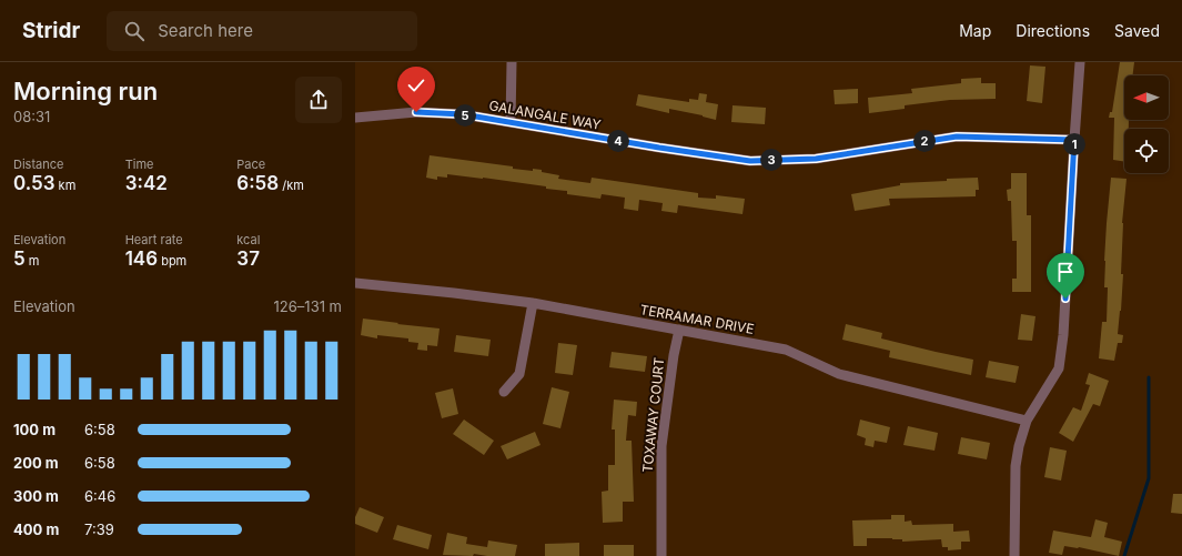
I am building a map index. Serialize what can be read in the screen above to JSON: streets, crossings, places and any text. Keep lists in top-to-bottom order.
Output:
{
  "streets": {
    "street": ["GALANGALE WAY", "TERRAMAR DRIVE", "TOXAWAY COURT"]
  },
  "crossings": [
    ["TERRAMAR DRIVE", "TOXAWAY COURT"]
  ],
  "north": "left",
  "page": {
    "header": "Stridr",
    "search": "Search here",
    "nav": ["Map", "Directions", "Saved"],
    "heading": ["Morning run", "08:31"],
    "pins": [
      "5",
      "2",
      "4",
      "1",
      "3"
    ],
    "stats": [
      ["Distance", "0.53 km"],
      ["Time", "3:42"],
      ["Pace", "6:58 /km"],
      ["Elevation", "5 m"],
      ["Heart rate", "146 bpm"],
      ["kcal", "37"]
    ],
    "chart": ["Elevation", "126–131 m"],
    "list": [
      {
        "name": "100 m",
        "note": "6:58"
      },
      {
        "name": "200 m",
        "note": "6:58"
      },
      {
        "name": "300 m",
        "note": "6:46"
      },
      {
        "name": "400 m",
        "note": "7:39"
      }
    ]
  }
}
